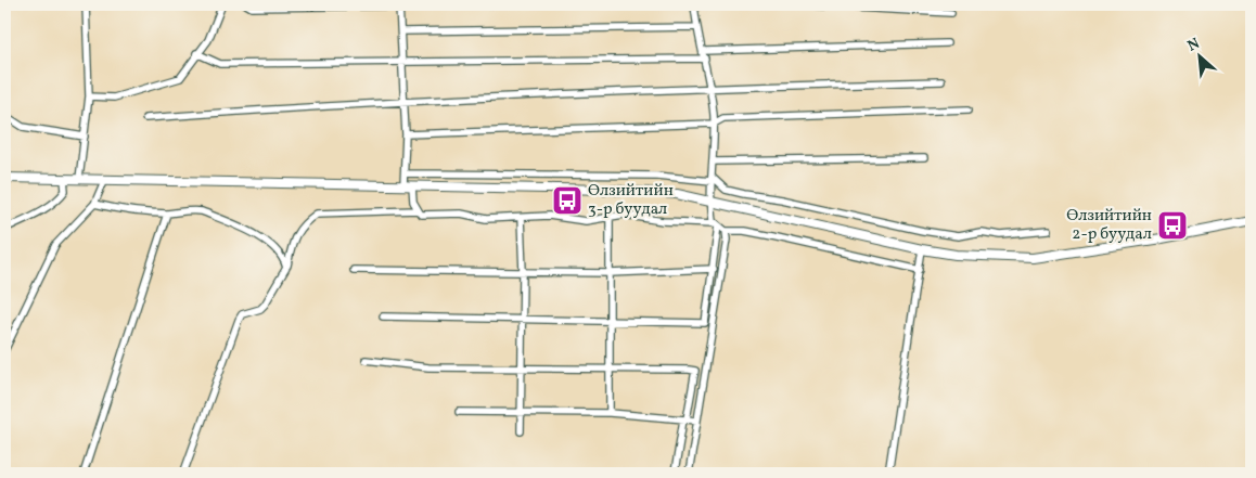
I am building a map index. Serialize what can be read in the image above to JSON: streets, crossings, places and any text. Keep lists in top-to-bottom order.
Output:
{
  "places": {
    "bus stop": ["Өлзийтийн 3-р буудал", "Өлзийтийн 2-р буудал"]
  },
  "north": "top left"
}
